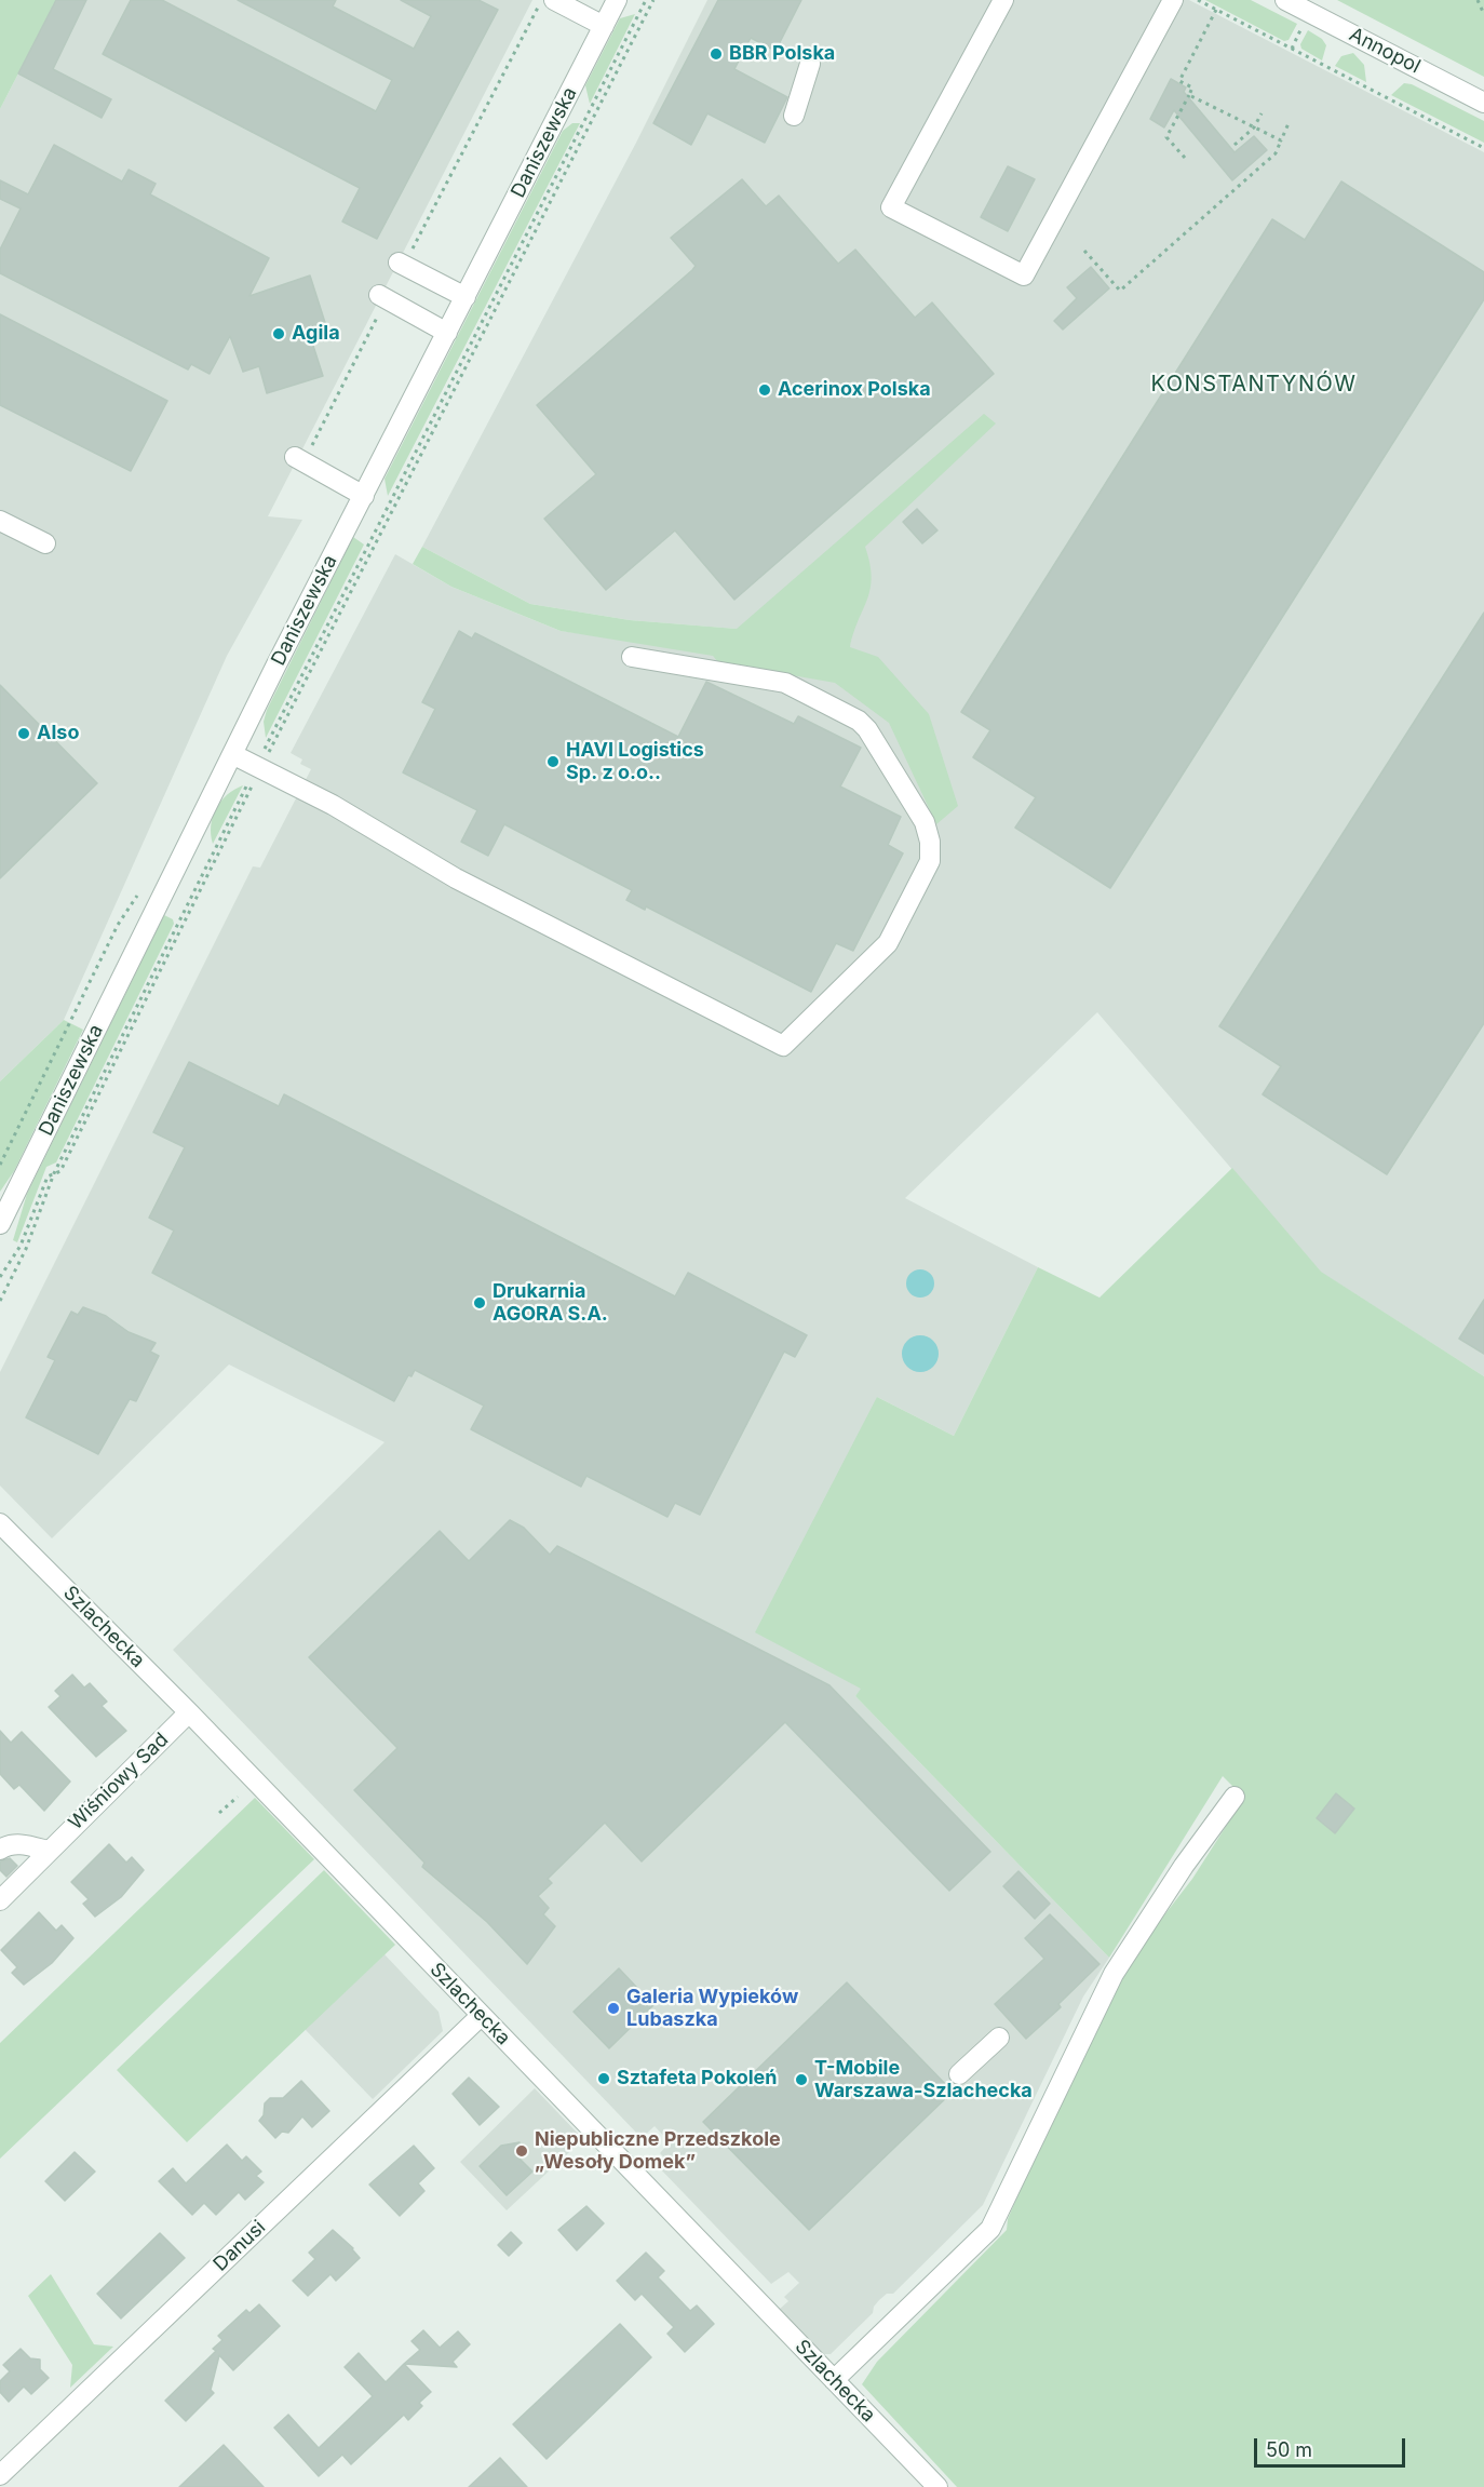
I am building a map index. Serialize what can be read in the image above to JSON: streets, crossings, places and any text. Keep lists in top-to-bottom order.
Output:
{
  "streets": {
    "street": [
      "Annopol",
      "Daniszewska",
      "Szlachecka",
      "Wiśniowy Sad",
      "Danusi"
    ]
  },
  "crossings": [
    ["Szlachecka", "Wiśniowy Sad"],
    ["Szlachecka", "Danusi"]
  ],
  "districts": ["KONSTANTYNÓW"],
  "places": [
    "BBR Polska",
    "Agila",
    "Acerinox Polska",
    "Also",
    "HAVI Logistics Sp. z o.o..",
    "Drukarnia AGORA S.A.",
    "Galeria Wypieków Lubaszka",
    "Sztafeta Pokoleń",
    "T-Mobile Warszawa-Szlachecka",
    "Niepubliczne Przedszkole „Wesoły Domek”"
  ],
  "scale_bar": "50 m"
}
